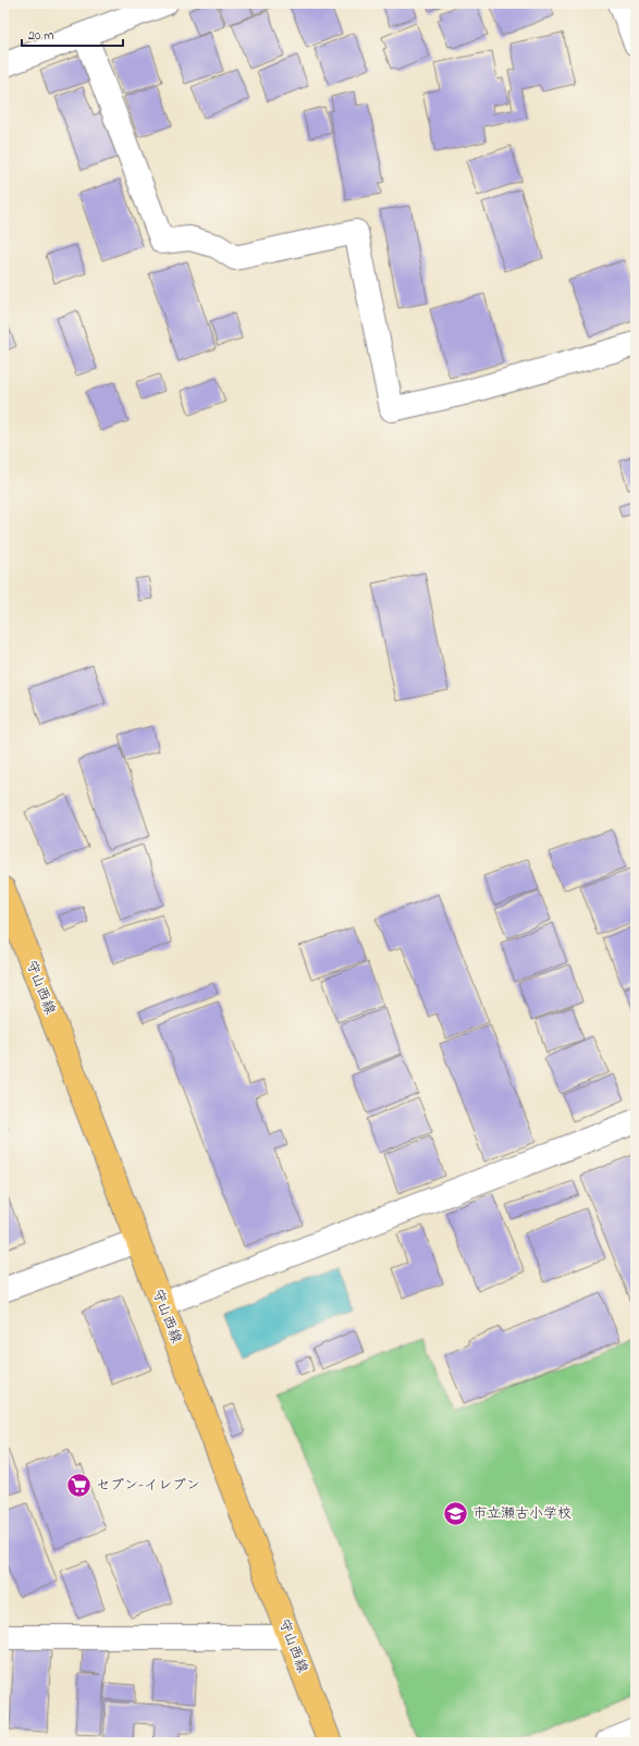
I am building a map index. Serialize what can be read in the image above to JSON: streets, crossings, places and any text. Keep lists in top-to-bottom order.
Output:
{
  "streets": {
    "main road": ["守山西線"]
  },
  "places": {
    "supermarket": ["セブン-イレブン"],
    "school or university": ["市立瀬古小学校"]
  },
  "scale_bar": "20 m"
}
